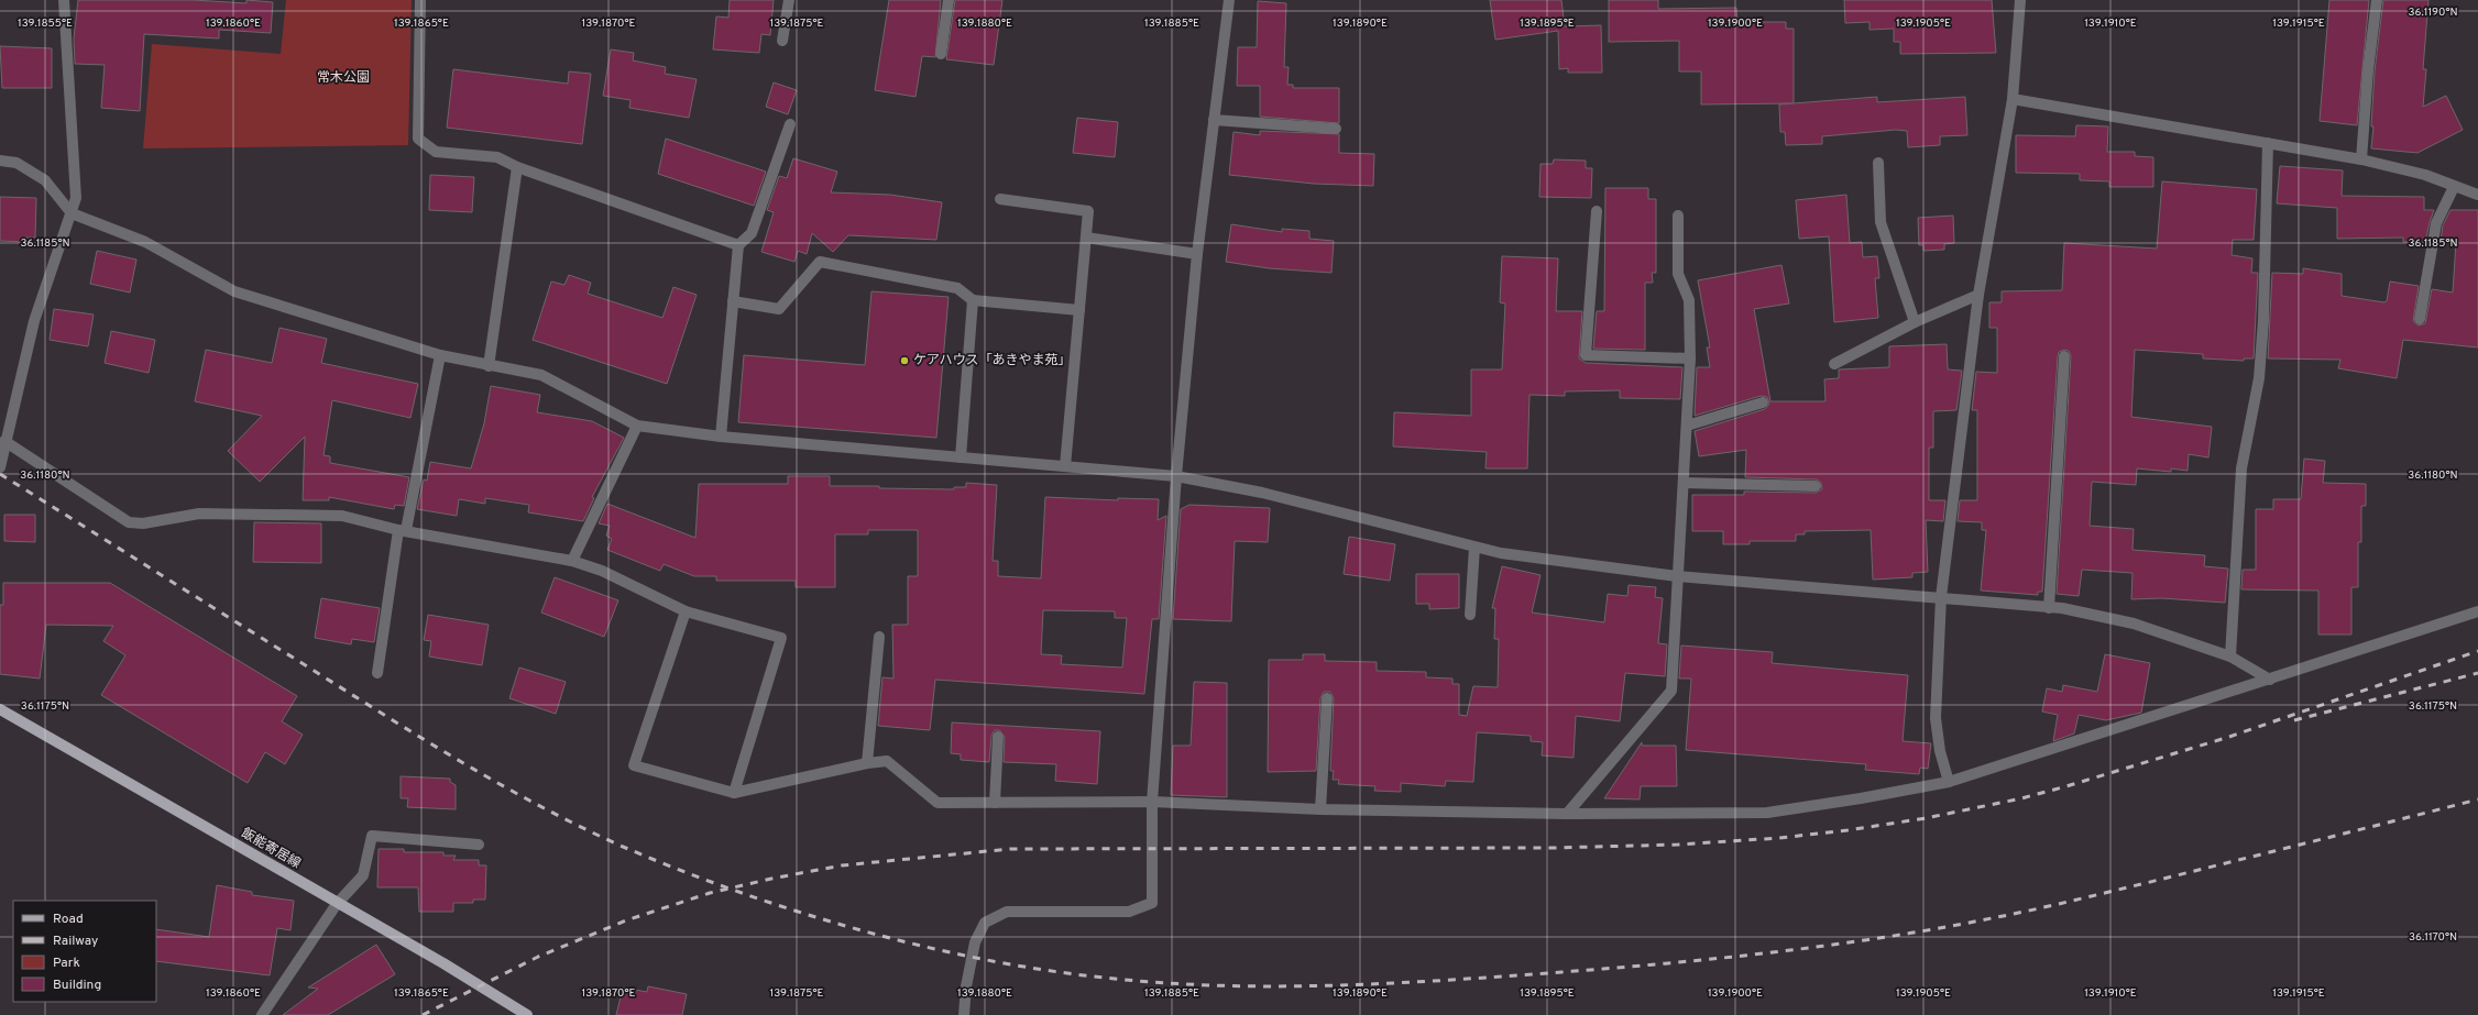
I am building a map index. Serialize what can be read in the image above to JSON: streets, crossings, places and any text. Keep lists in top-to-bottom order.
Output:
{
  "streets": {
    "main road": ["飯能寄居線"]
  },
  "parks": ["常木公園"],
  "places": ["ケアハウス「あきやま苑」"],
  "legend": [
    "Road",
    "Railway",
    "Park",
    "Building"
  ],
  "coordinates": [
    "36.1190°N",
    "139.1855°E",
    "139.1860°E",
    "139.1865°E",
    "139.1870°E",
    "139.1875°E",
    "139.1880°E",
    "139.1885°E",
    "139.1890°E",
    "139.1895°E",
    "139.1900°E",
    "139.1905°E",
    "139.1910°E",
    "139.1915°E",
    "36.1185°N",
    "36.1180°N",
    "36.1175°N",
    "36.1170°N"
  ]
}
